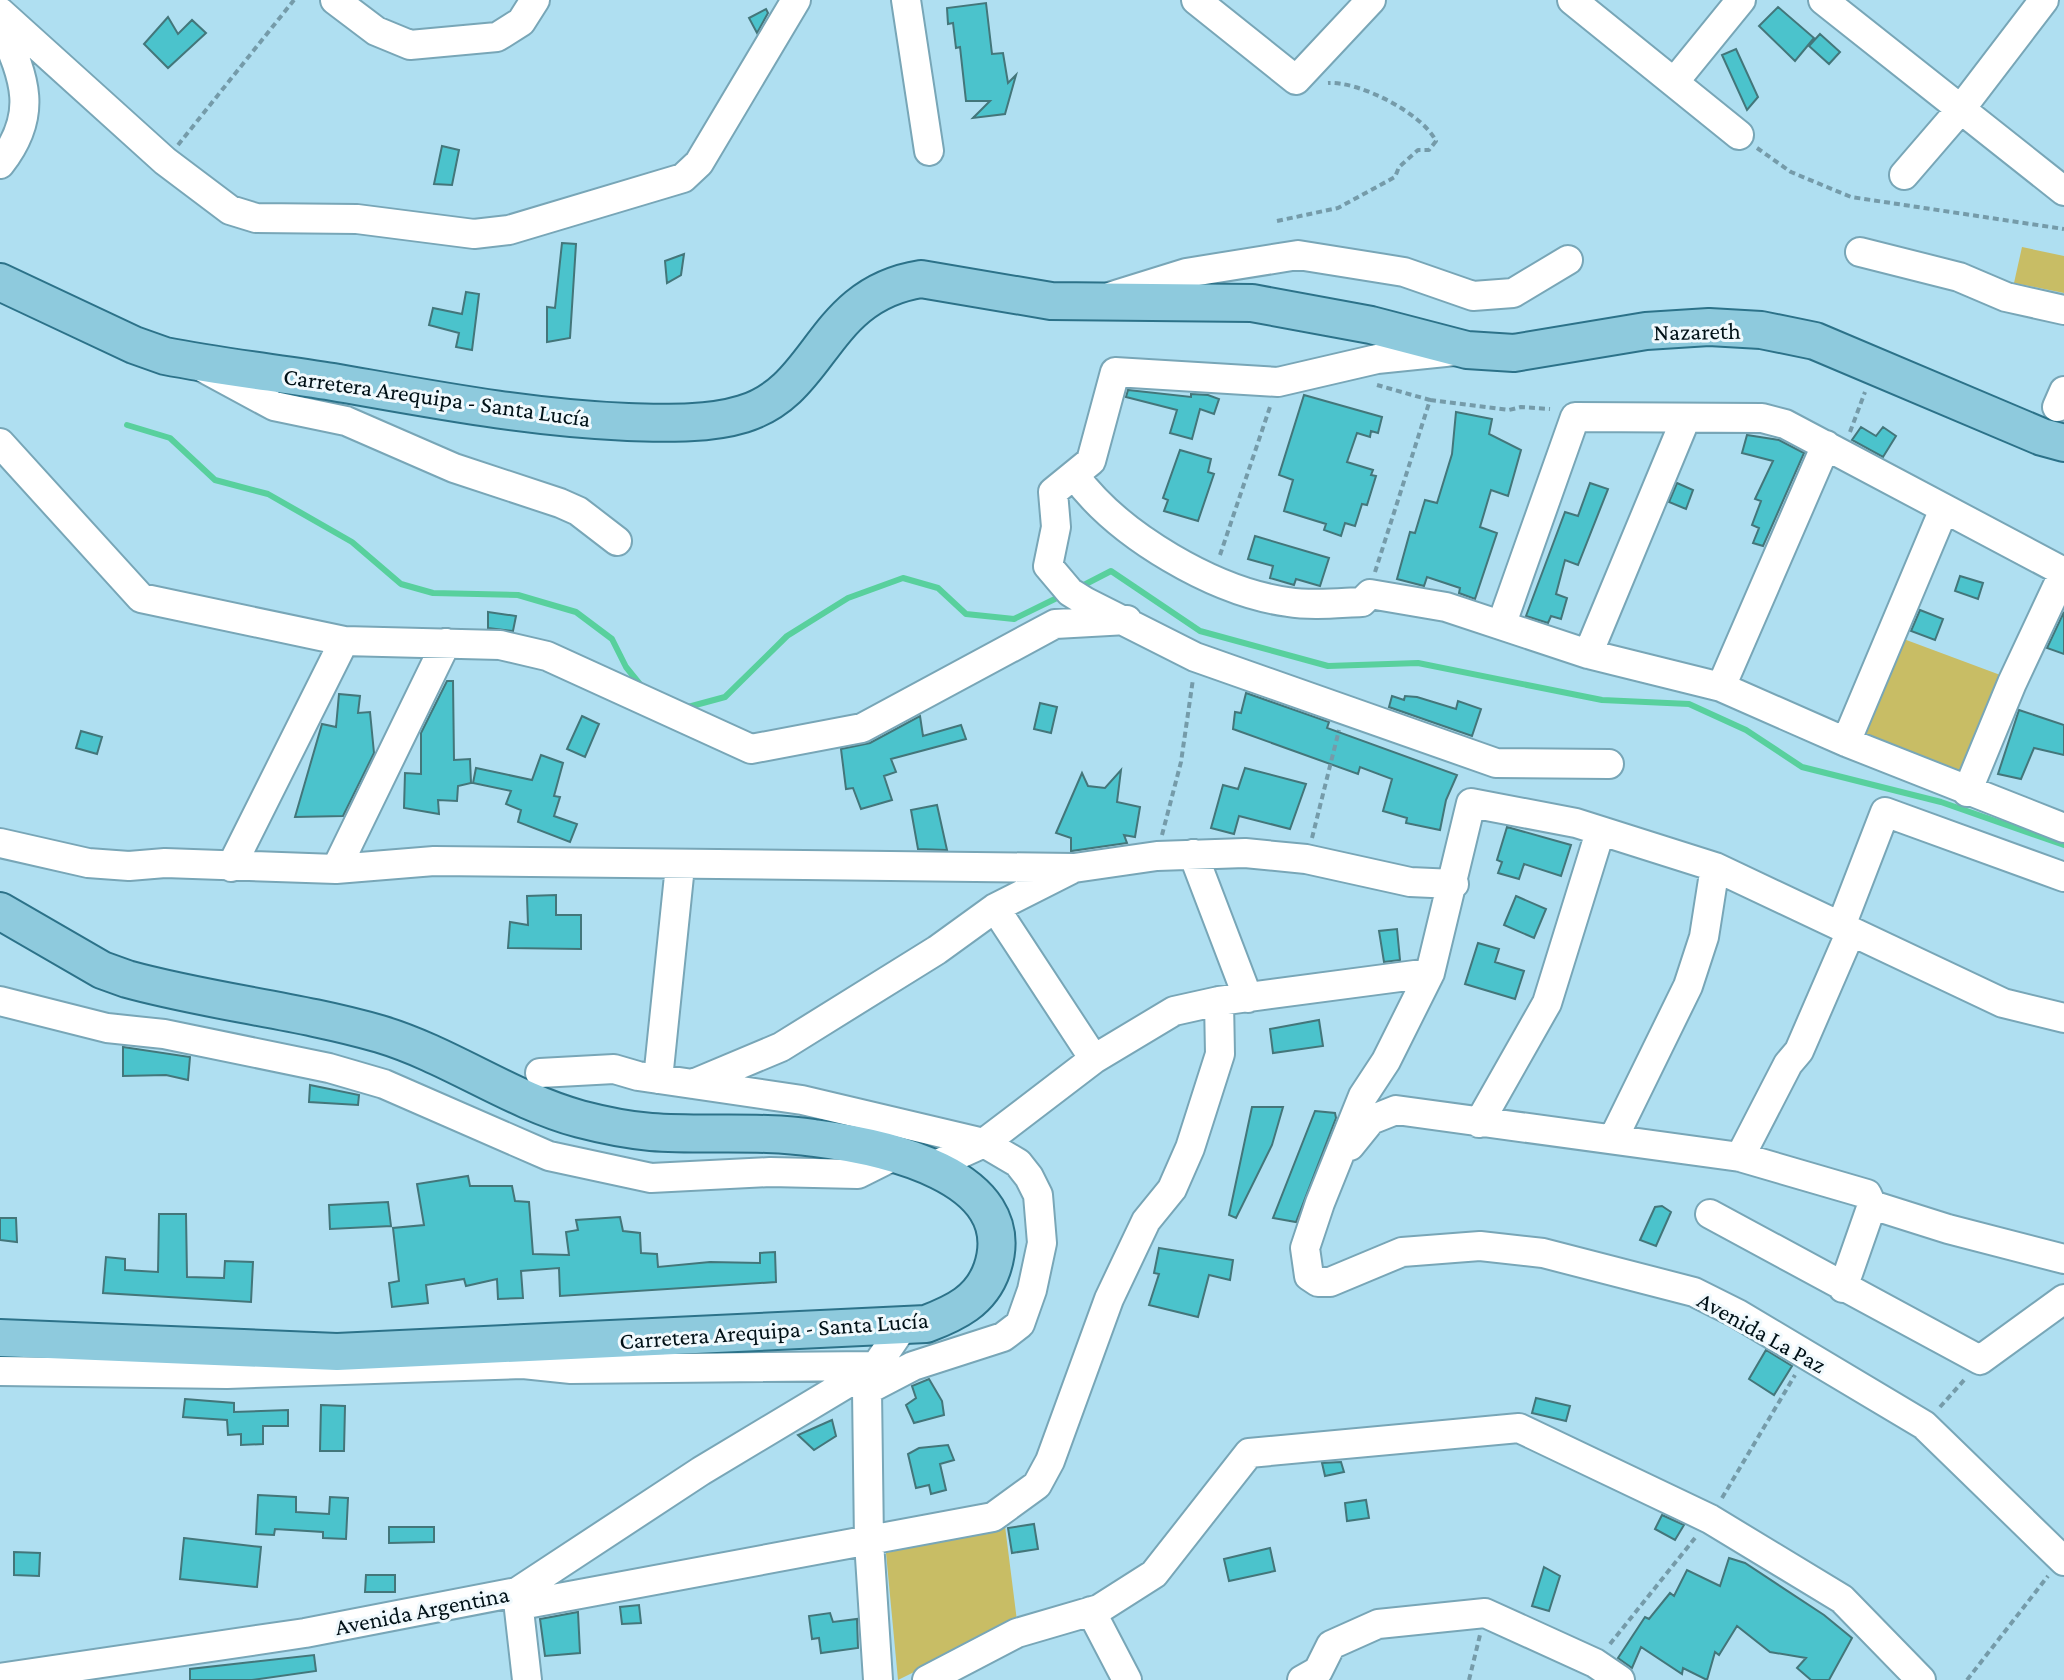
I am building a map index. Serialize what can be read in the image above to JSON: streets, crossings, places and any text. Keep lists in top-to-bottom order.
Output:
{
  "streets": {
    "main road": ["Nazareth", "Carretera Arequipa - Santa Lucía"],
    "street": ["Avenida La Paz", "Avenida Argentina"]
  },
  "crossings": [
    ["Nazareth", "Carretera Arequipa - Santa Lucía"],
    ["Carretera Arequipa - Santa Lucía", "Avenida Argentina"]
  ]
}
